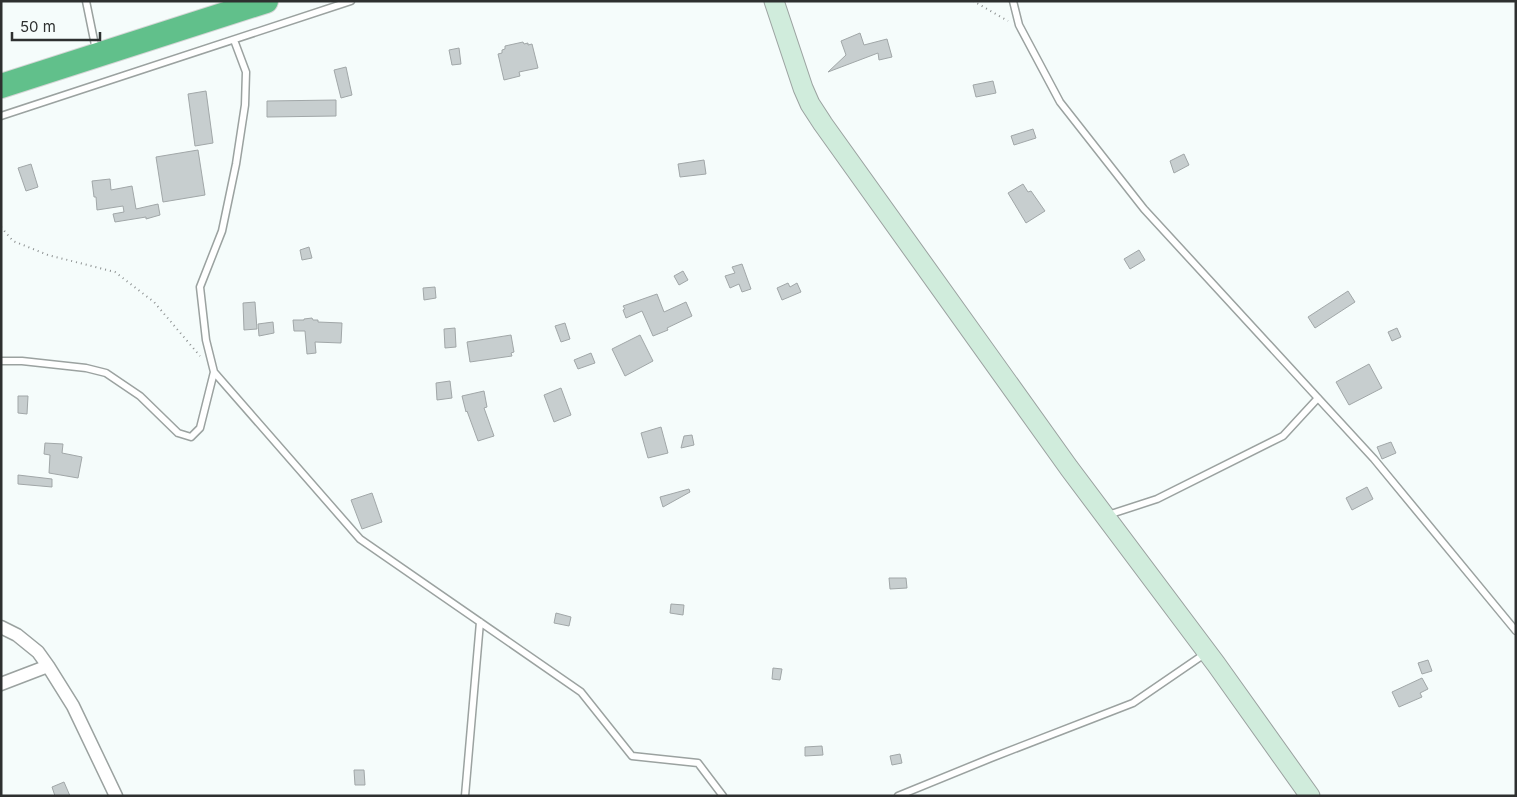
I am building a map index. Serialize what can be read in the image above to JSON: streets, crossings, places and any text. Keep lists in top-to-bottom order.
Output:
{
  "scale_bar": "50 m"
}
